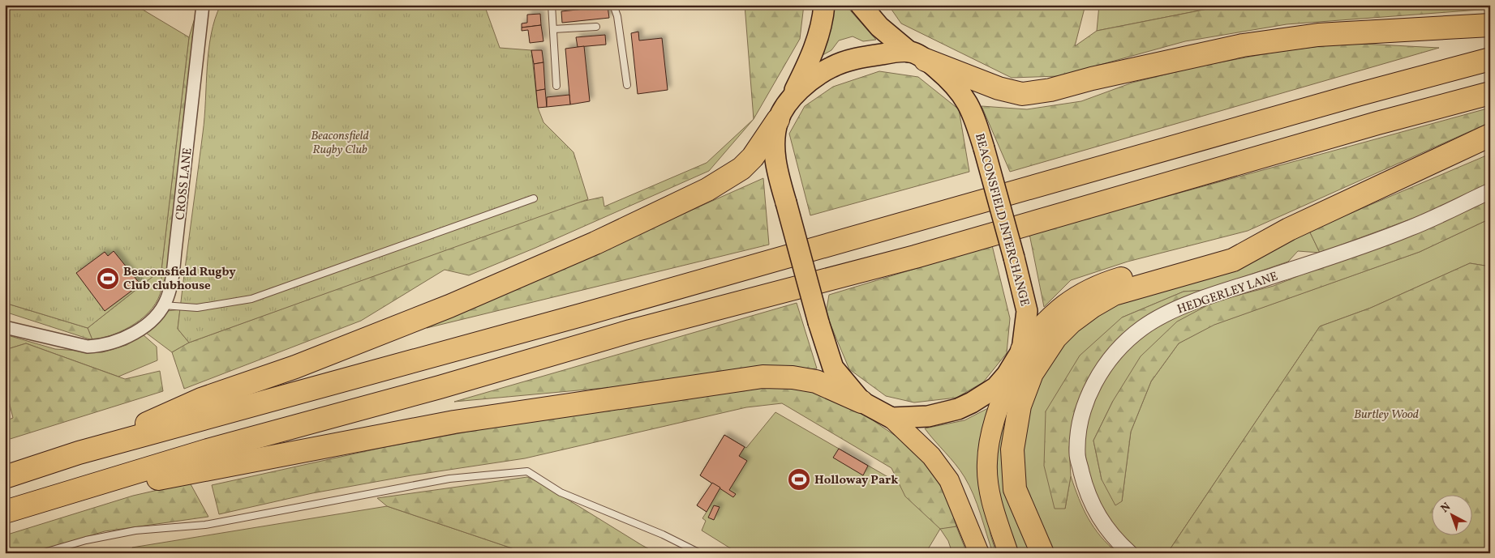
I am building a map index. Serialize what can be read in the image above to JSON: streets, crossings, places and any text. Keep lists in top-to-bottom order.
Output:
{
  "streets": {
    "highway": ["BEACONSFIELD INTERCHANGE"],
    "street": ["CROSS LANE", "HEDGERLEY LANE"]
  },
  "parks": ["Beaconsfield Rugby Club", "Burtley Wood"],
  "places": {
    "sports": ["Beaconsfield Rugby Club clubhouse", "Holloway Park"]
  },
  "north": "top left"
}
